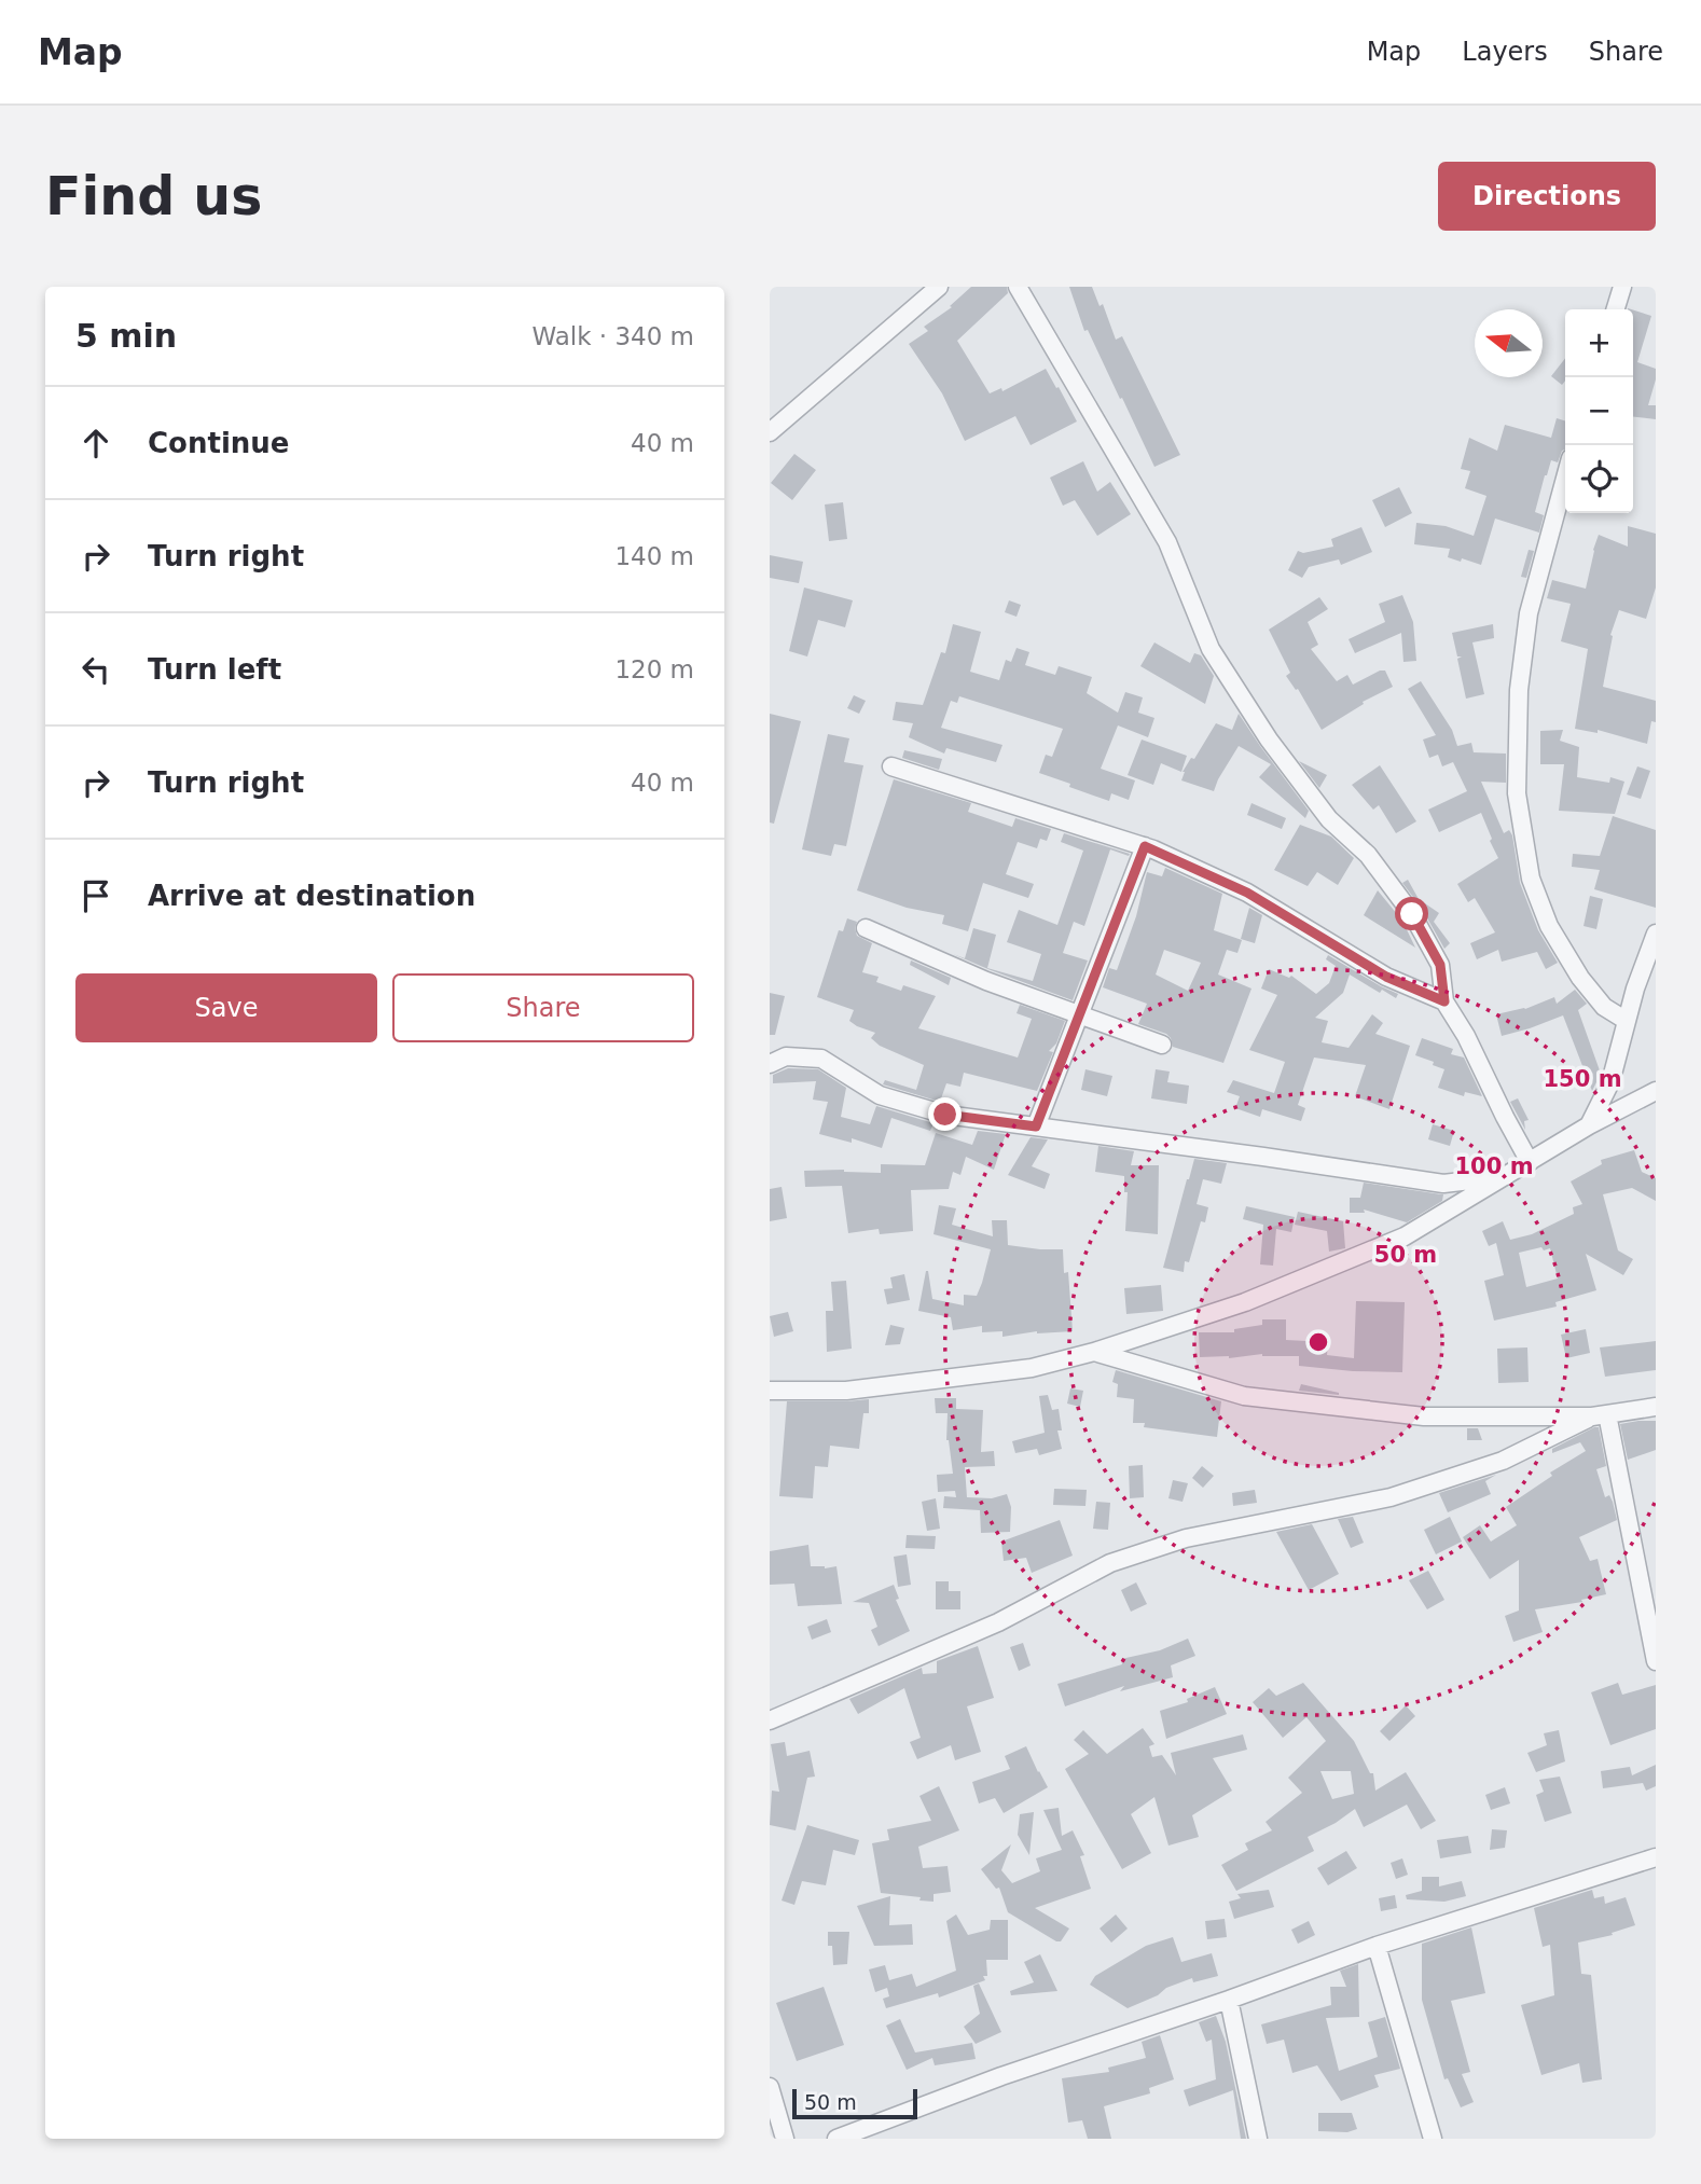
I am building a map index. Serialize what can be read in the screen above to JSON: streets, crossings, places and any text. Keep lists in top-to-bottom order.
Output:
{
  "scale_bar": "50 m",
  "north": "left",
  "page": {
    "header": "Map",
    "nav": ["Map", "Layers", "Share"],
    "buttons": [
      "Directions",
      ["Save", "Share"]
    ],
    "title": "Find us",
    "heading": ["5 min", "Walk · 340 m"],
    "map_buttons": ["+", "−"],
    "list": [
      ["Continue", "40 m"],
      ["Turn right", "140 m"],
      ["Turn left", "120 m"],
      ["Turn right", "40 m"],
      "Arrive at destination"
    ],
    "scale": "50 m"
  },
  "rings": ["150 m", "100 m", "50 m"]
}
